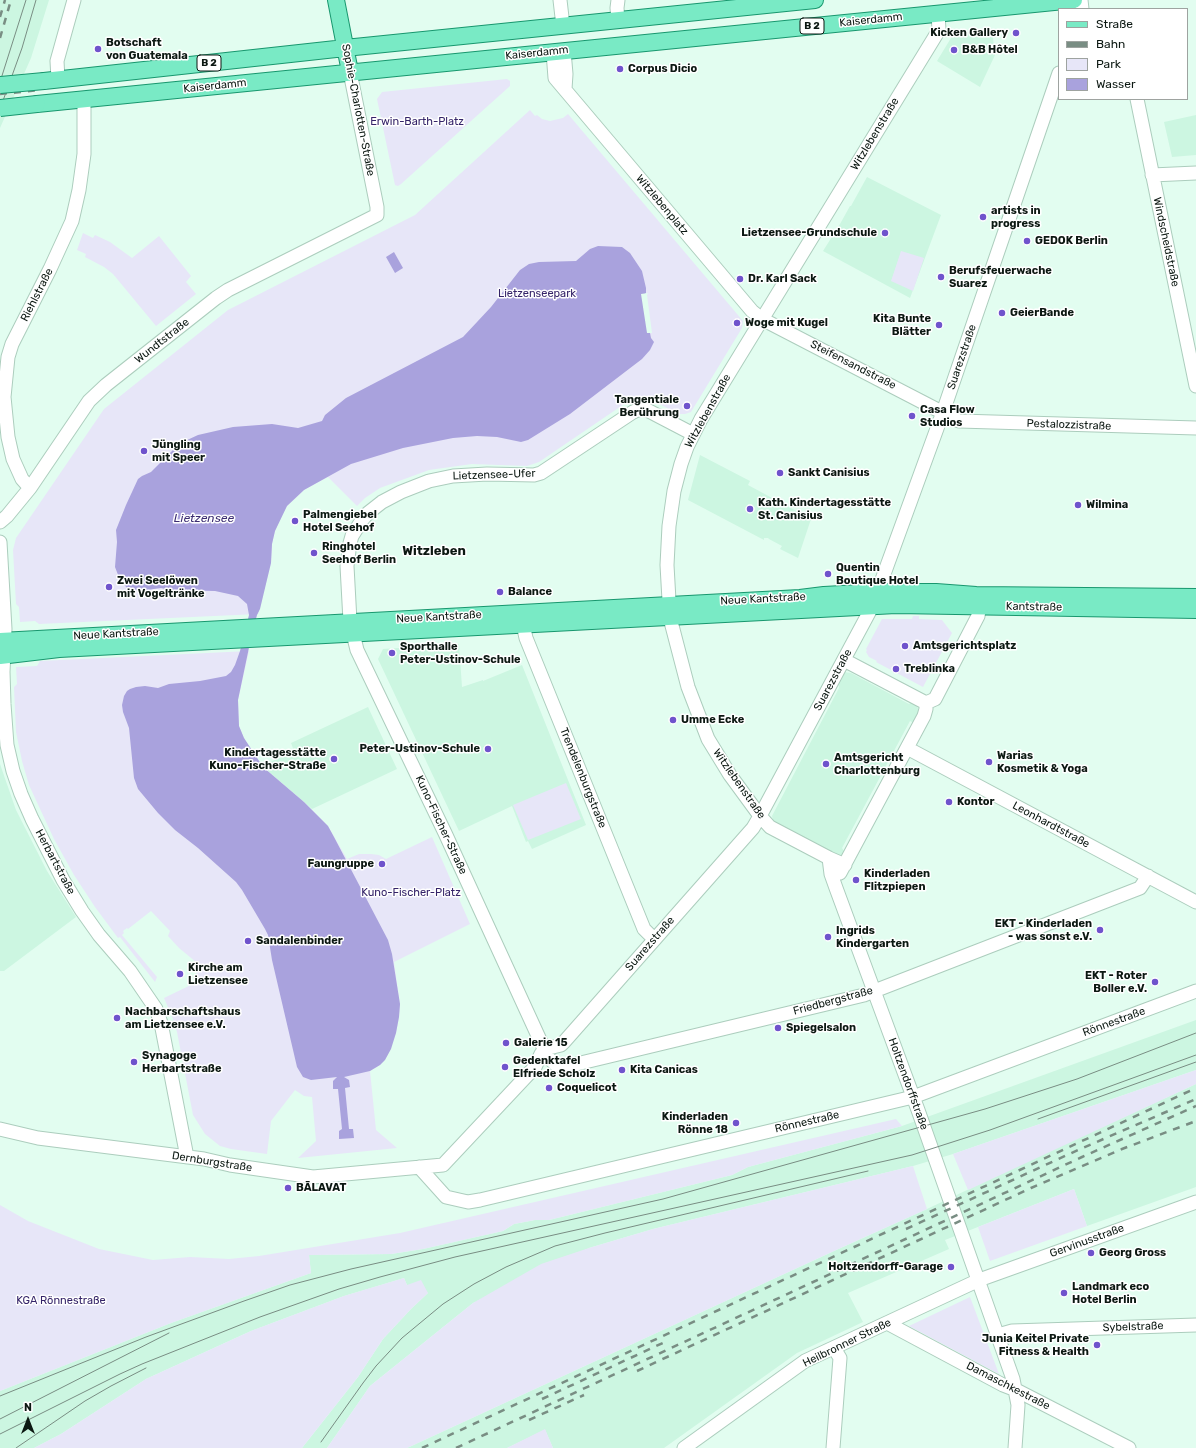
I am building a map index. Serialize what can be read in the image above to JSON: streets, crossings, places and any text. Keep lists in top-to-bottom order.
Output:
{
  "streets": {
    "main road": [
      "Kaiserdamm",
      "B 2",
      "Sophie-Charlotten-Straße",
      "Neue Kantstraße",
      "Kantstraße"
    ],
    "street": [
      "Witzlebenstraße",
      "Witzlebenplatz",
      "Windscheidstraße",
      "Riehlstraße",
      "Wundtstraße",
      "Suarezstraße",
      "Steifensandstraße",
      "Pestalozzistraße",
      "Lietzensee-Ufer",
      "Trendelenburgstraße",
      "Kuno-Fischer-Straße",
      "Leonhardtstraße",
      "Herbartstraße",
      "Friedbergstraße",
      "Rönnestraße",
      "Holtzendorffstraße",
      "Dernburgstraße",
      "Gervinusstraße",
      "Sybelstraße",
      "Heilbronner Straße",
      "Damaschkestraße"
    ]
  },
  "crossings": [
    ["Kaiserdamm", "Sophie-Charlotten-Straße"],
    ["Kaiserdamm", "Witzlebenstraße"],
    ["Kaiserdamm", "Witzlebenplatz"],
    ["Kaiserdamm", "Riehlstraße"],
    ["B 2", "Sophie-Charlotten-Straße"],
    ["Sophie-Charlotten-Straße", "Wundtstraße"],
    ["Witzlebenstraße", "Witzlebenplatz"],
    ["Witzlebenstraße", "Suarezstraße"],
    ["Witzlebenstraße", "Steifensandstraße"],
    ["Witzlebenstraße", "Lietzensee-Ufer"],
    ["Witzlebenstraße", "Neue Kantstraße"],
    ["Witzlebenstraße", "Holtzendorffstraße"],
    ["Witzlebenplatz", "Steifensandstraße"],
    ["Riehlstraße", "Wundtstraße"],
    ["Suarezstraße", "Steifensandstraße"],
    ["Suarezstraße", "Pestalozzistraße"],
    ["Suarezstraße", "Neue Kantstraße"],
    ["Suarezstraße", "Kantstraße"],
    ["Suarezstraße", "Trendelenburgstraße"],
    ["Suarezstraße", "Kuno-Fischer-Straße"],
    ["Suarezstraße", "Friedbergstraße"],
    ["Steifensandstraße", "Pestalozzistraße"],
    ["Lietzensee-Ufer", "Neue Kantstraße"],
    ["Lietzensee-Ufer", "Kuno-Fischer-Straße"],
    ["Neue Kantstraße", "Kantstraße"],
    ["Neue Kantstraße", "Trendelenburgstraße"],
    ["Neue Kantstraße", "Kuno-Fischer-Straße"],
    ["Neue Kantstraße", "Herbartstraße"],
    ["Kuno-Fischer-Straße", "Friedbergstraße"],
    ["Leonhardtstraße", "Friedbergstraße"],
    ["Herbartstraße", "Dernburgstraße"],
    ["Friedbergstraße", "Holtzendorffstraße"],
    ["Rönnestraße", "Holtzendorffstraße"],
    ["Rönnestraße", "Dernburgstraße"],
    ["Holtzendorffstraße", "Gervinusstraße"],
    ["Holtzendorffstraße", "Sybelstraße"],
    ["Holtzendorffstraße", "Heilbronner Straße"],
    ["Holtzendorffstraße", "Damaschkestraße"],
    ["Gervinusstraße", "Heilbronner Straße"],
    ["Heilbronner Straße", "Damaschkestraße"]
  ],
  "districts": ["Witzleben"],
  "water": ["Lietzensee"],
  "parks": [
    "Erwin-Barth-Platz",
    "Lietzenseepark",
    "Kuno-Fischer-Platz",
    "KGA Rönnestraße"
  ],
  "places": [
    "Kicken Gallery",
    "Botschaft von Guatemala",
    "B&B Hôtel",
    "Corpus Dicio",
    "artists in progress",
    "Lietzensee-Grundschule",
    "GEDOK Berlin",
    "Berufsfeuerwache Suarez",
    "Dr. Karl Sack",
    "GeierBande",
    "Woge mit Kugel",
    "Kita Bunte Blätter",
    "Tangentiale Berührung",
    "Casa Flow Studios",
    "Jüngling mit Speer",
    "Sankt Canisius",
    "Wilmina",
    "Kath. Kindertagesstätte St. Canisius",
    "Palmengiebel Hotel Seehof",
    "Ringhotel Seehof Berlin",
    "Quentin Boutique Hotel",
    "Zwei Seelöwen mit Vogeltränke",
    "Balance",
    "Amtsgerichtsplatz",
    "Sporthalle Peter-Ustinov-Schule",
    "Treblinka",
    "Umme Ecke",
    "Peter-Ustinov-Schule",
    "Kindertagesstätte Kuno-Fischer-Straße",
    "Warias Kosmetik & Yoga",
    "Amtsgericht Charlottenburg",
    "Kontor",
    "Faungruppe",
    "Kinderladen Flitzpiepen",
    "EKT - Kinderladen - was sonst e.V.",
    "Ingrids Kindergarten",
    "Sandalenbinder",
    "Kirche am Lietzensee",
    "EKT - Roter Boller e.V.",
    "Nachbarschaftshaus am Lietzensee e.V.",
    "Spiegelsalon",
    "Galerie 15",
    "Synagoge Herbartstraße",
    "Gedenktafel Elfriede Scholz",
    "Kita Canicas",
    "Coquelicot",
    "Kinderladen Rönne 18",
    "BĀLAVAT",
    "Georg Gross",
    "Holtzendorff-Garage",
    "Landmark eco Hotel Berlin",
    "Junia Keitel Private Fitness & Health"
  ],
  "legend": [
    "Straße",
    "Bahn",
    "Park",
    "Wasser"
  ],
  "north": "top"
}
